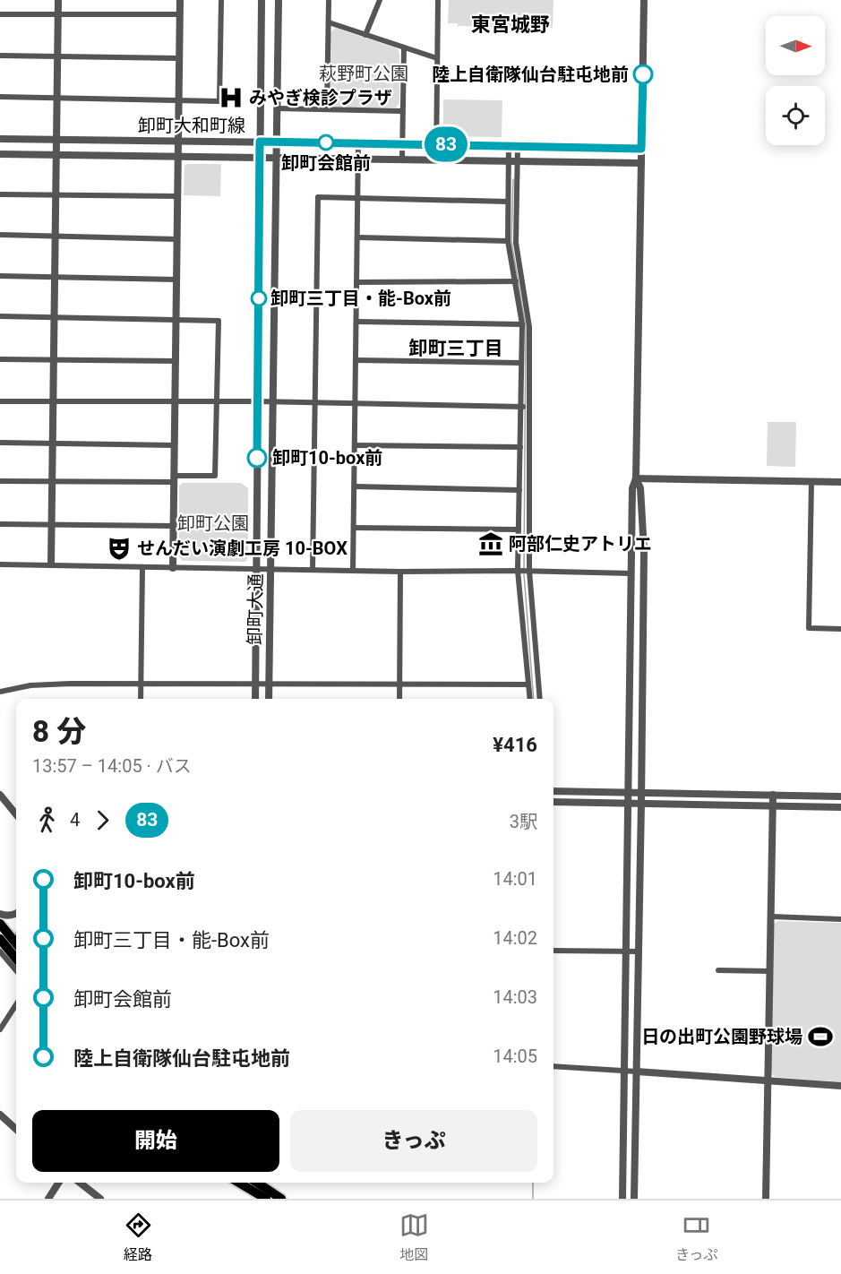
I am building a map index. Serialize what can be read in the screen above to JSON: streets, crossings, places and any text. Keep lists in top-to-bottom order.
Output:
{
  "streets": {
    "street": ["卸町大和町線", "卸町大通"]
  },
  "crossings": [
    ["卸町大和町線", "卸町大通"]
  ],
  "districts": ["東宮城野", "卸町三丁目"],
  "parks": ["萩野町公園", "卸町公園"],
  "places": {
    "other": [
      "陸上自衛隊仙台駐屯地前",
      "卸町会館前",
      "卸町三丁目・能-Box前",
      "卸町10-box前"
    ],
    "hospital": ["みやぎ検診プラザ"],
    "museum": ["阿部仁史アトリエ"],
    "theatre": ["せんだい演劇工房 10-BOX"],
    "sports": ["日の出町公園野球場"]
  },
  "lines": ["bus line 83"],
  "north": "right",
  "page": {
    "on_map": "83",
    "heading": ["8 分", "13:57 – 14:05 · バス", "¥416"],
    "legs": ["4", "83", "3駅"],
    "list": [
      {
        "name": "卸町10-box前",
        "value": "14:01"
      },
      {
        "name": "卸町三丁目・能-Box前",
        "value": "14:02"
      },
      {
        "name": "卸町会館前",
        "value": "14:03"
      },
      {
        "name": "陸上自衛隊仙台駐屯地前",
        "value": "14:05"
      }
    ],
    "buttons": ["開始", "きっぷ"],
    "tabs": ["経路", "地図", "きっぷ"]
  }
}
